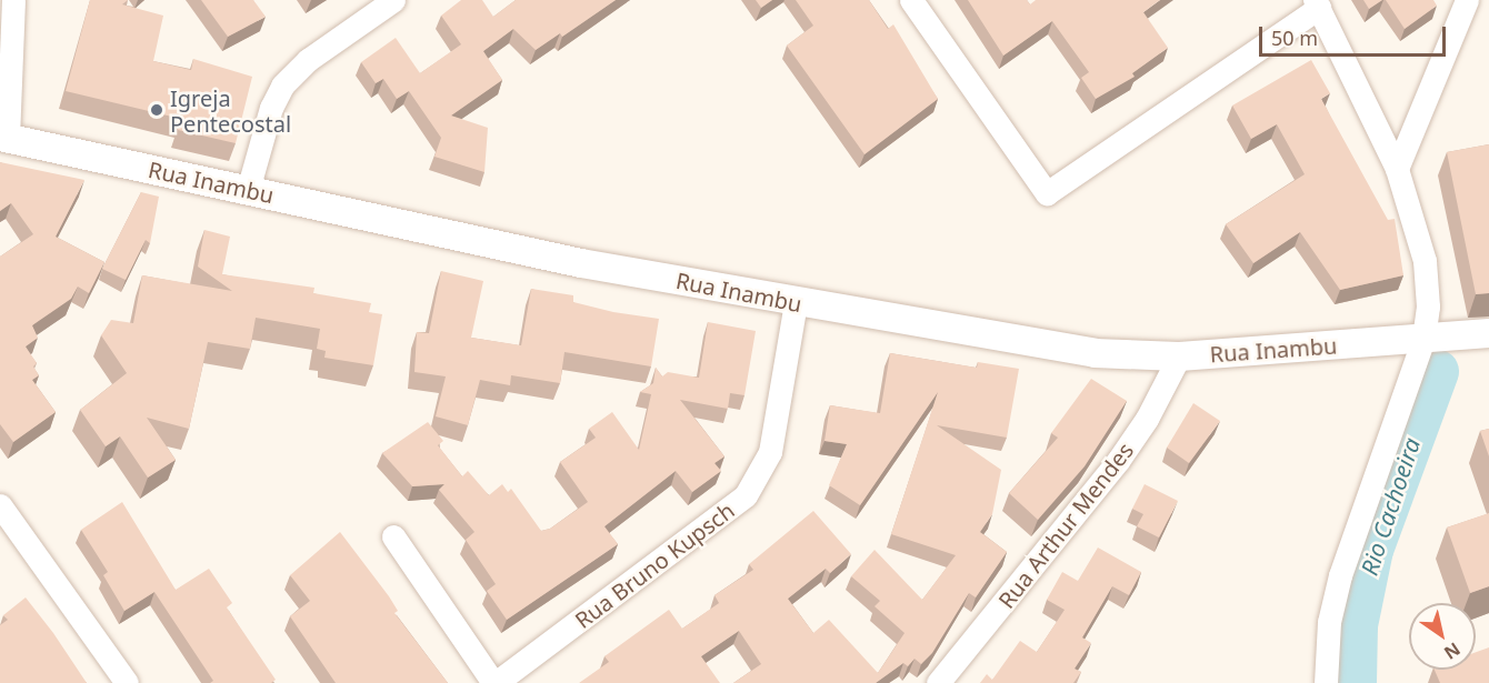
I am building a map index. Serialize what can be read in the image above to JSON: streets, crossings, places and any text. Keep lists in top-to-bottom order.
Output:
{
  "streets": {
    "street": ["Rua Inambu", "Rua Arthur Mendes", "Rua Bruno Kupsch"]
  },
  "crossings": [
    ["Rua Inambu", "Rua Arthur Mendes"],
    ["Rua Inambu", "Rua Bruno Kupsch"]
  ],
  "water": ["Rio Cachoeira"],
  "places": ["Igreja Pentecostal"],
  "scale_bar": "50 m",
  "north": "bottom right"
}
